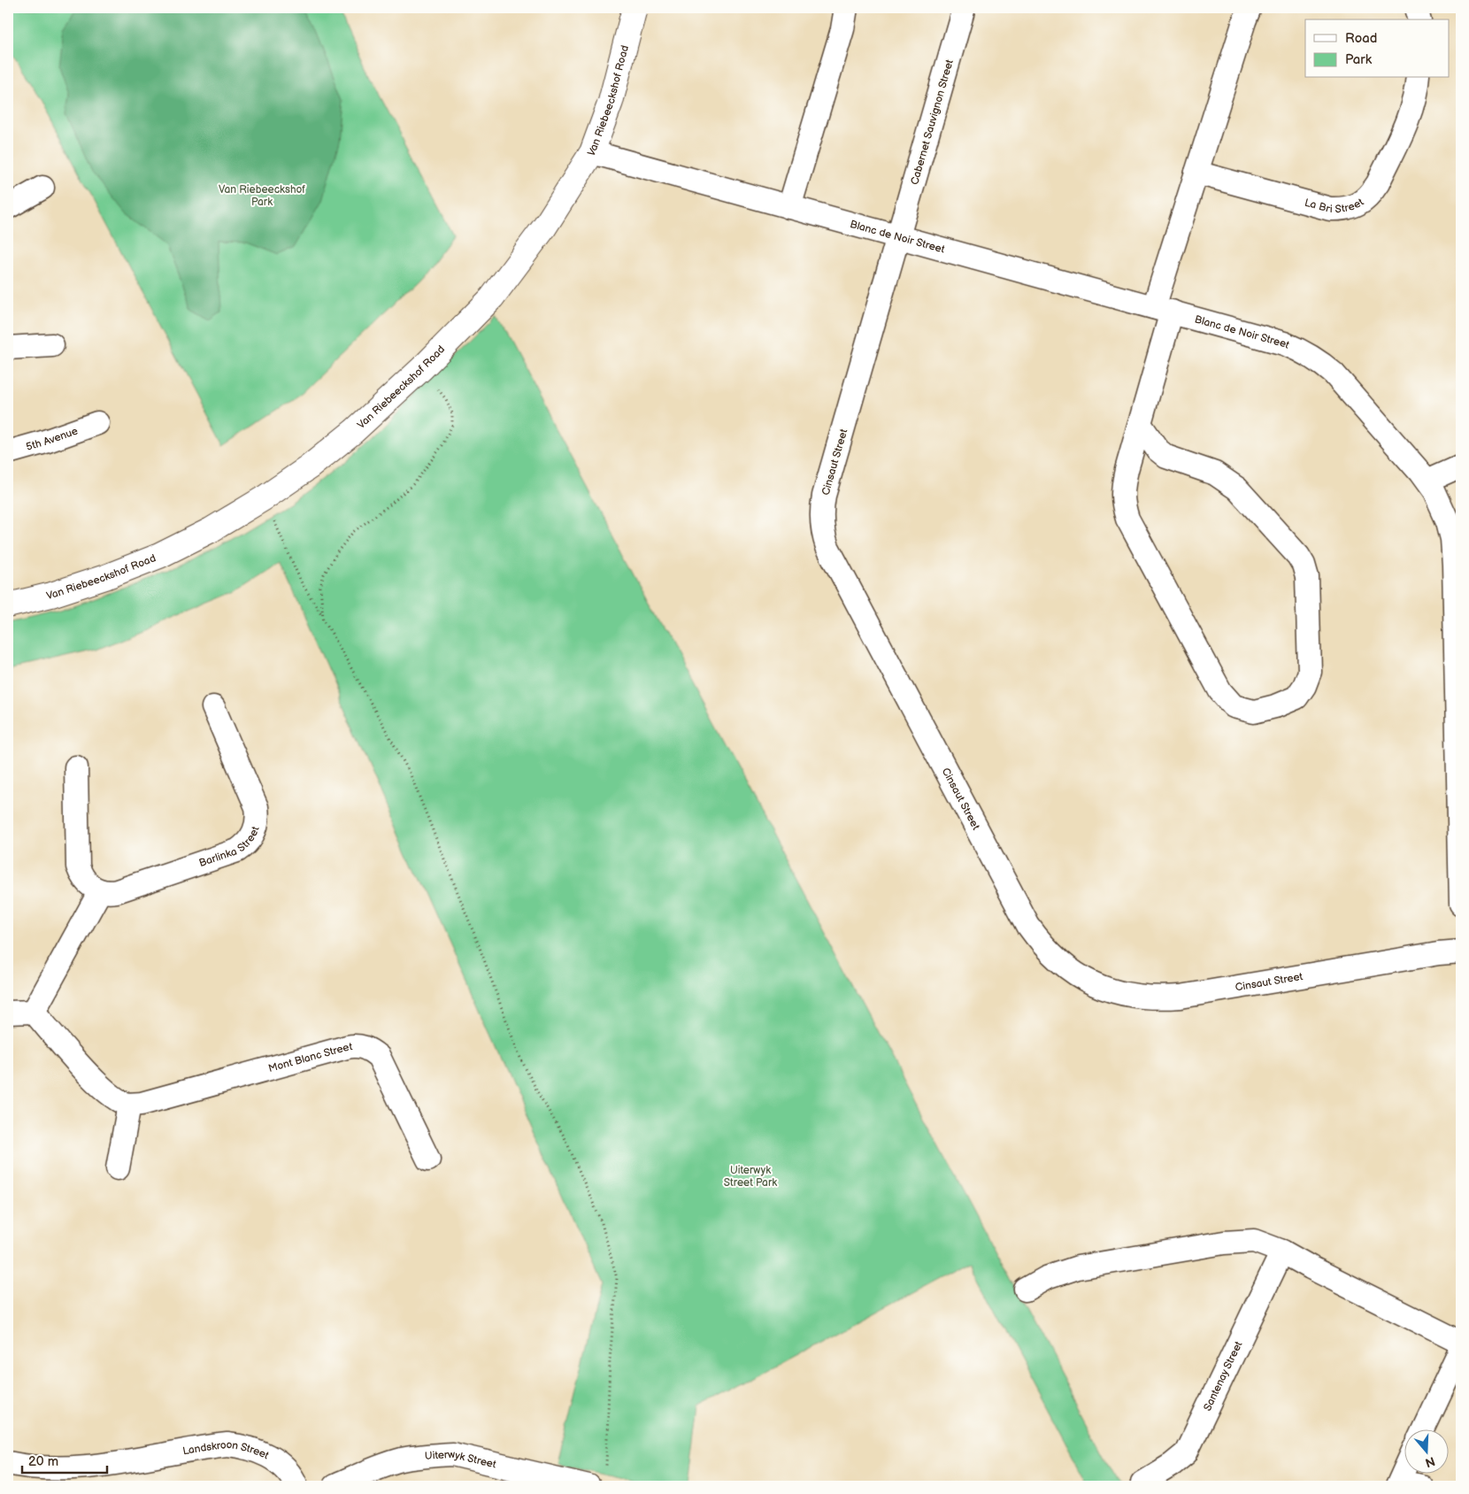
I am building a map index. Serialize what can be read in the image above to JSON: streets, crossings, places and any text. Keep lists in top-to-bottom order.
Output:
{
  "streets": {
    "street": [
      "Van Riebeeckshof Road",
      "Cabernet Sauvignon Street",
      "La Bri Street",
      "Blanc de Noir Street",
      "5th Avenue",
      "Cinsaut Street",
      "Barlinka Street",
      "Mont Blanc Street",
      "Santenay Street",
      "Landskroon Street",
      "Uiterwyk Street"
    ]
  },
  "crossings": [
    ["Van Riebeeckshof Road", "Blanc de Noir Street"],
    ["Cabernet Sauvignon Street", "Blanc de Noir Street"],
    ["Cabernet Sauvignon Street", "Cinsaut Street"],
    ["Blanc de Noir Street", "Cinsaut Street"]
  ],
  "parks": ["Van Riebeeckshof Park", "Uiterwyk Street Park"],
  "legend": ["Road", "Park"],
  "scale_bar": "20 m",
  "north": "bottom"
}
